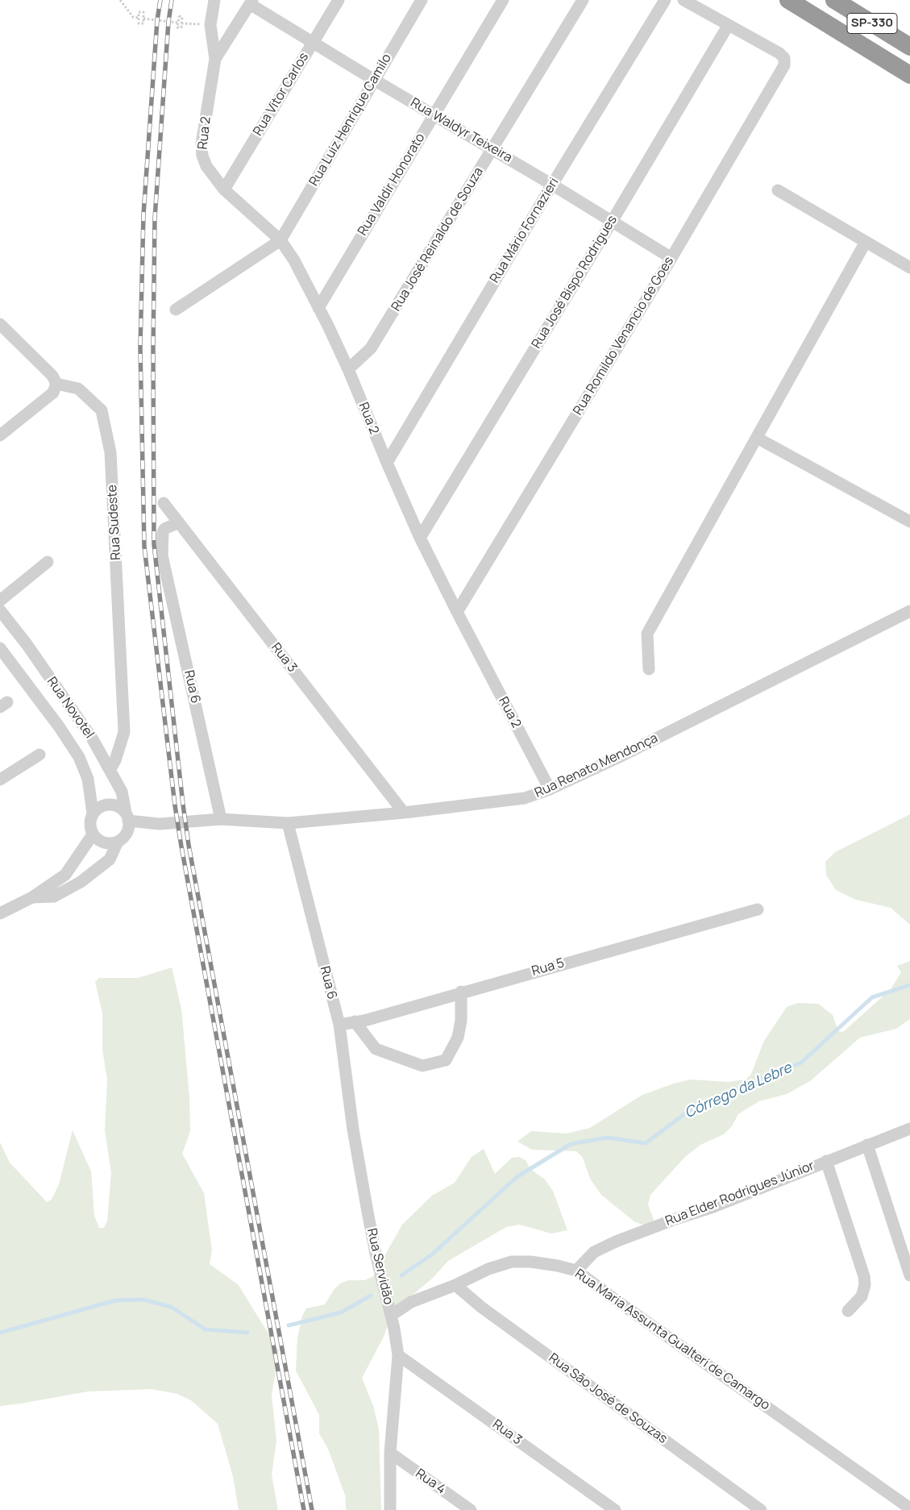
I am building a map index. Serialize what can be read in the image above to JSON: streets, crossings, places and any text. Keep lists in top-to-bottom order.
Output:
{
  "streets": {
    "highway": ["SP-330"],
    "street": [
      "Rua Vitor Carlos",
      "Rua Luiz Henrique Camilo",
      "Rua Waldyr Teixeira",
      "Rua 2",
      "Rua Valdir Honorato",
      "Rua Mário Fornazieri",
      "Rua José Reinaldo de Souza",
      "Rua José Bispo Rodrigues",
      "Rua Romildo Venancio de Goes",
      "Rua Sudeste",
      "Rua 3",
      "Rua 6",
      "Rua Novotel",
      "Rua Renato Mendonça",
      "Rua 5",
      "Rua Elder Rodrigues Júnior",
      "Rua Servidão",
      "Rua Maria Assunta Gualteri de Camargo",
      "Rua São José de Souzas",
      "Rua 4"
    ]
  },
  "crossings": [
    ["Rua Vitor Carlos", "Rua Waldyr Teixeira"],
    ["Rua Vitor Carlos", "Rua 2"],
    ["Rua Luiz Henrique Camilo", "Rua Waldyr Teixeira"],
    ["Rua Luiz Henrique Camilo", "Rua 2"],
    ["Rua Waldyr Teixeira", "Rua Valdir Honorato"],
    ["Rua Waldyr Teixeira", "Rua Mário Fornazieri"],
    ["Rua Waldyr Teixeira", "Rua José Reinaldo de Souza"],
    ["Rua Waldyr Teixeira", "Rua José Bispo Rodrigues"],
    ["Rua Waldyr Teixeira", "Rua Romildo Venancio de Goes"],
    ["Rua 2", "Rua Valdir Honorato"],
    ["Rua 2", "Rua Mário Fornazieri"],
    ["Rua 2", "Rua José Reinaldo de Souza"],
    ["Rua 2", "Rua José Bispo Rodrigues"],
    ["Rua 2", "Rua Romildo Venancio de Goes"],
    ["Rua 2", "Rua Renato Mendonça"],
    ["Rua José Bispo Rodrigues", "Rua Romildo Venancio de Goes"],
    ["Rua Sudeste", "Rua Novotel"],
    ["Rua 3", "Rua 6"],
    ["Rua 3", "Rua Renato Mendonça"],
    ["Rua 3", "Rua Servidão"],
    ["Rua 6", "Rua Renato Mendonça"],
    ["Rua 6", "Rua 5"],
    ["Rua 6", "Rua Servidão"],
    ["Rua Novotel", "Rua Renato Mendonça"],
    ["Rua 5", "Rua Servidão"],
    ["Rua Elder Rodrigues Júnior", "Rua Maria Assunta Gualteri de Camargo"],
    ["Rua Servidão", "Rua Maria Assunta Gualteri de Camargo"],
    ["Rua Servidão", "Rua 4"],
    ["Rua Maria Assunta Gualteri de Camargo", "Rua São José de Souzas"]
  ],
  "water": ["Córrego da Lebre"]
}
